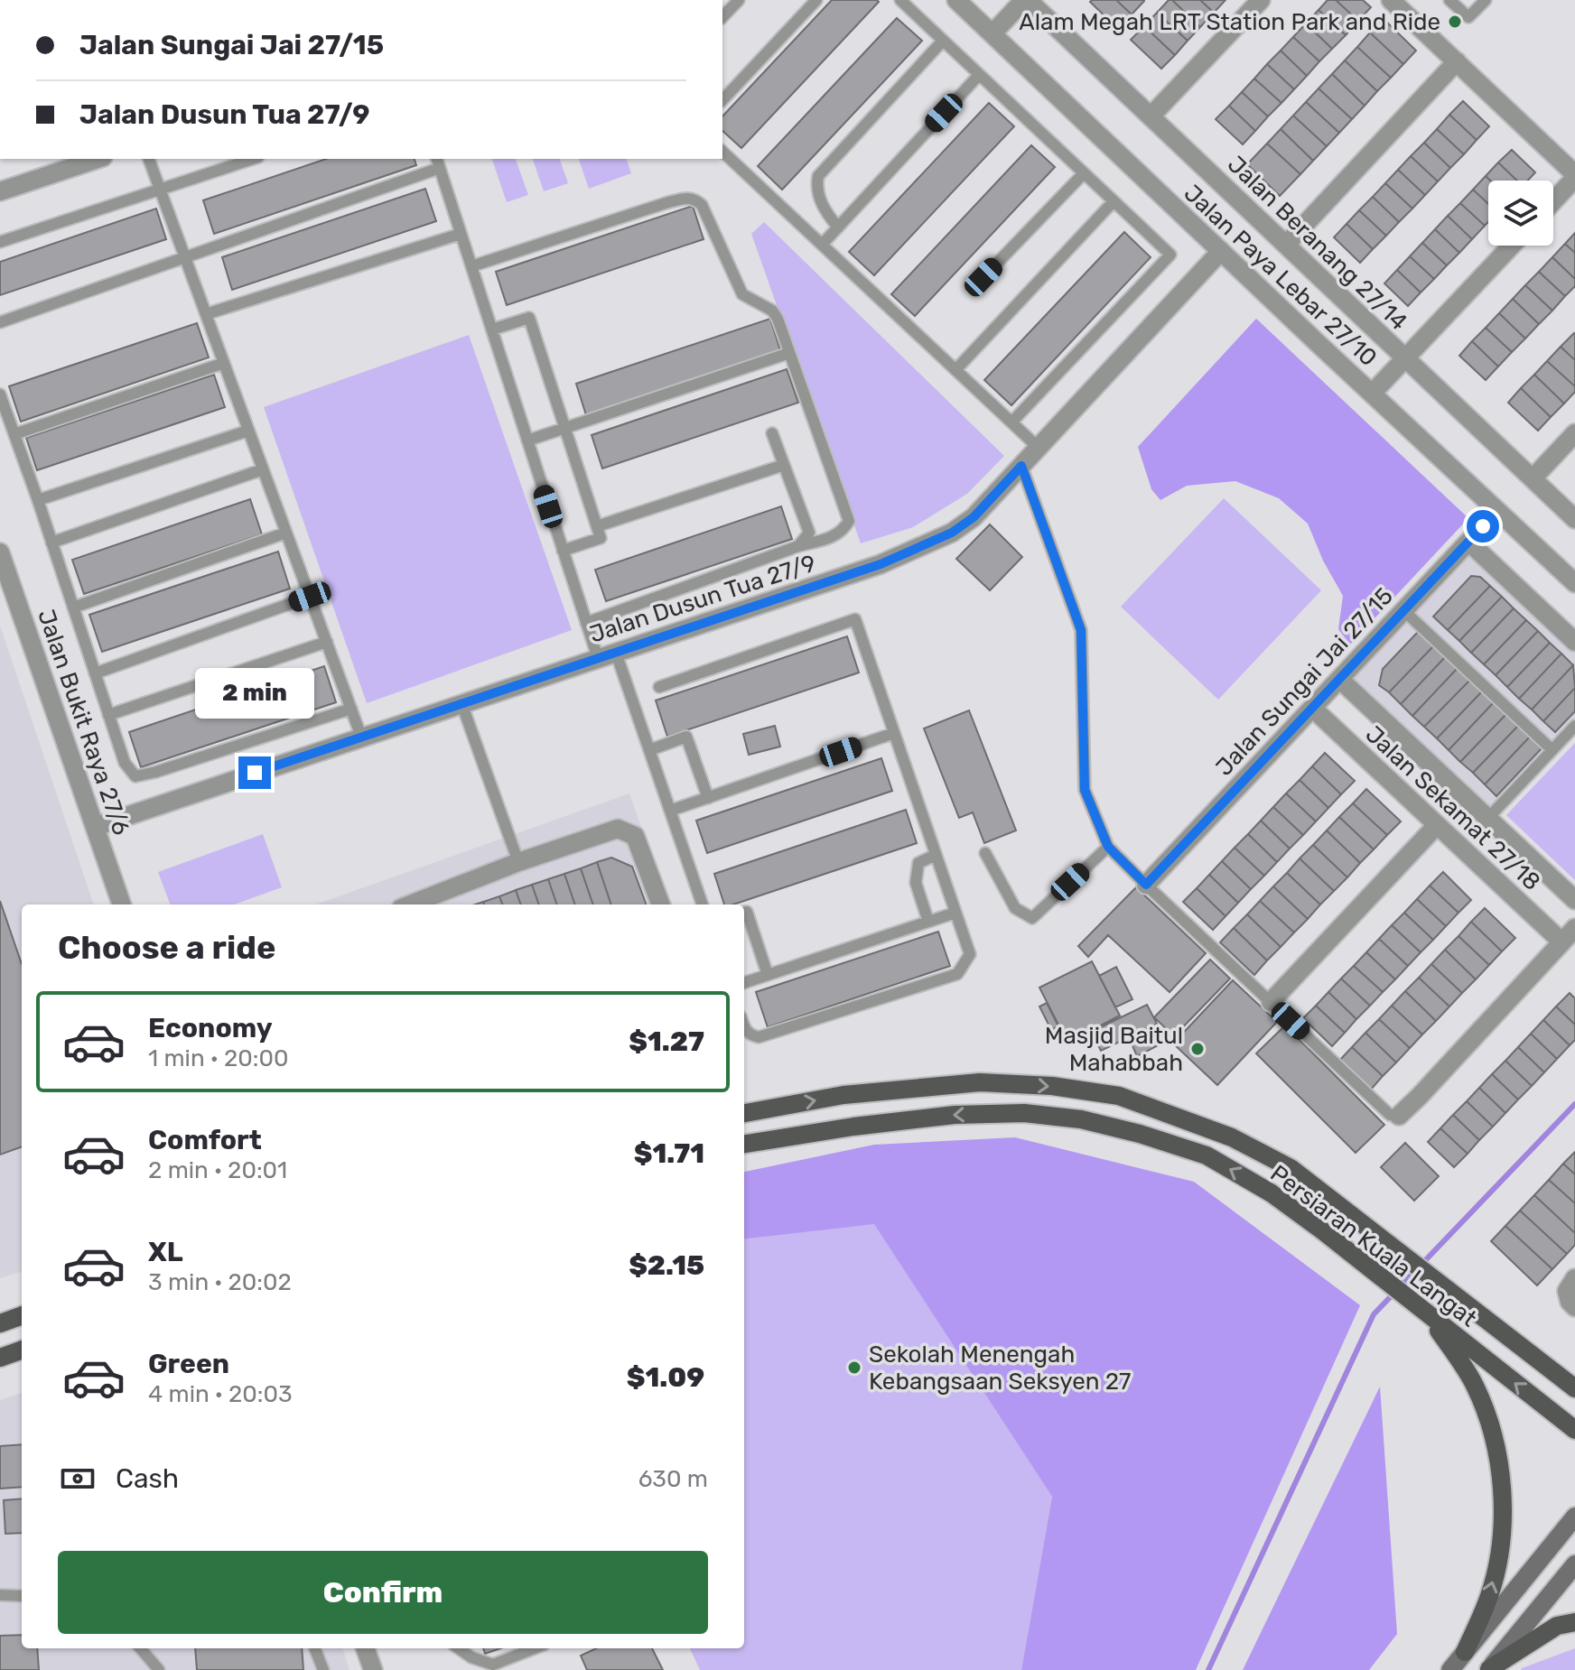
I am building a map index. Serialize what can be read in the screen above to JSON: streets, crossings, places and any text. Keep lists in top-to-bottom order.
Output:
{
  "streets": {
    "main road": ["Persiaran Kuala Langat"],
    "street": [
      "Jalan Beranang 27/14",
      "Jalan Paya Lebar 27/10",
      "Jalan Dusun Tua 27/9",
      "Jalan Sungai Jai 27/15",
      "Jalan Bukit Raya 27/6",
      "Jalan Sekamat 27/18"
    ]
  },
  "crossings": [
    ["Jalan Paya Lebar 27/10", "Jalan Dusun Tua 27/9"],
    ["Jalan Paya Lebar 27/10", "Jalan Sungai Jai 27/15"],
    ["Jalan Dusun Tua 27/9", "Jalan Bukit Raya 27/6"],
    ["Jalan Sungai Jai 27/15", "Jalan Sekamat 27/18"]
  ],
  "places": ["Alam Megah LRT Station Park and Ride", "Masjid Baitul Mahabbah", "Sekolah Menengah Kebangsaan Seksyen 27"],
  "page": {
    "banner": ["Jalan Sungai Jai 27/15", "Jalan Dusun Tua 27/9"],
    "bubble": "2 min",
    "heading": "Choose a ride",
    "list": [
      {
        "name": "Economy",
        "note": "1 min · 20:00",
        "value": "$1.27"
      },
      {
        "name": "Comfort",
        "note": "2 min · 20:01",
        "value": "$1.71"
      },
      {
        "name": "XL",
        "note": "3 min · 20:02",
        "value": "$2.15"
      },
      {
        "name": "Green",
        "note": "4 min · 20:03",
        "value": "$1.09"
      }
    ],
    "pay": ["Cash", "630 m"],
    "buttons": "Confirm"
  }
}
